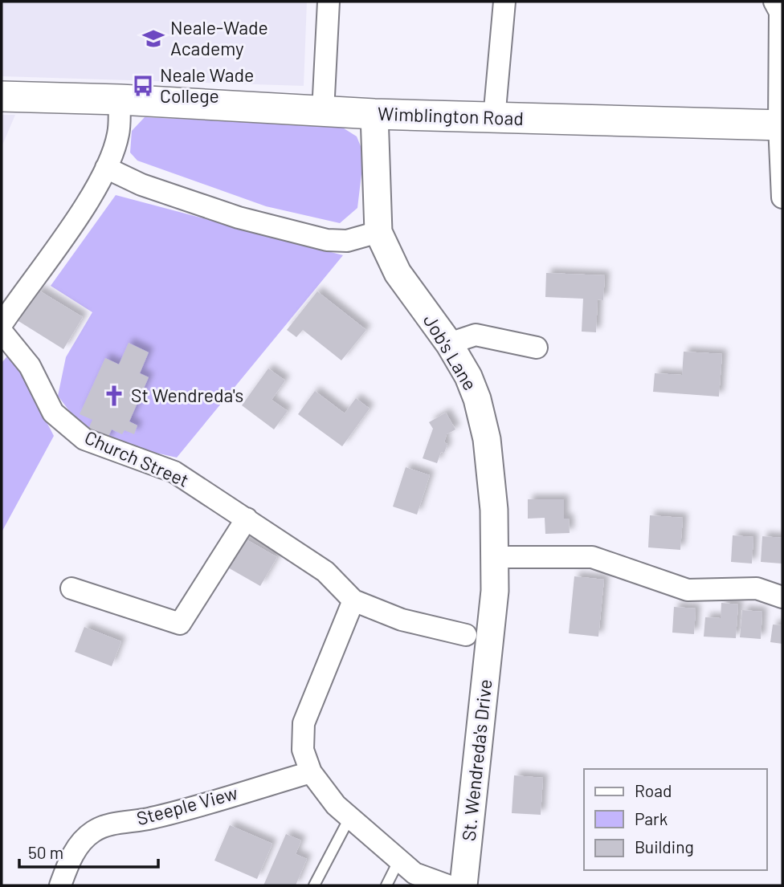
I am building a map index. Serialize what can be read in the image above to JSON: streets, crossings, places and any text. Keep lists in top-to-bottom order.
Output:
{
  "streets": {
    "main road": ["Wimblington Road"],
    "street": [
      "Job's Lane",
      "Church Street",
      "St. Wendreda's Drive",
      "Steeple View"
    ]
  },
  "crossings": [
    ["Wimblington Road", "Job's Lane"],
    ["Job's Lane", "St. Wendreda's Drive"]
  ],
  "places": {
    "school or university": ["Neale-Wade Academy"],
    "bus stop": ["Neale Wade College"],
    "church": ["St Wendreda's"]
  },
  "legend": ["Road", "Park", "Building"],
  "scale_bar": "50 m"
}
